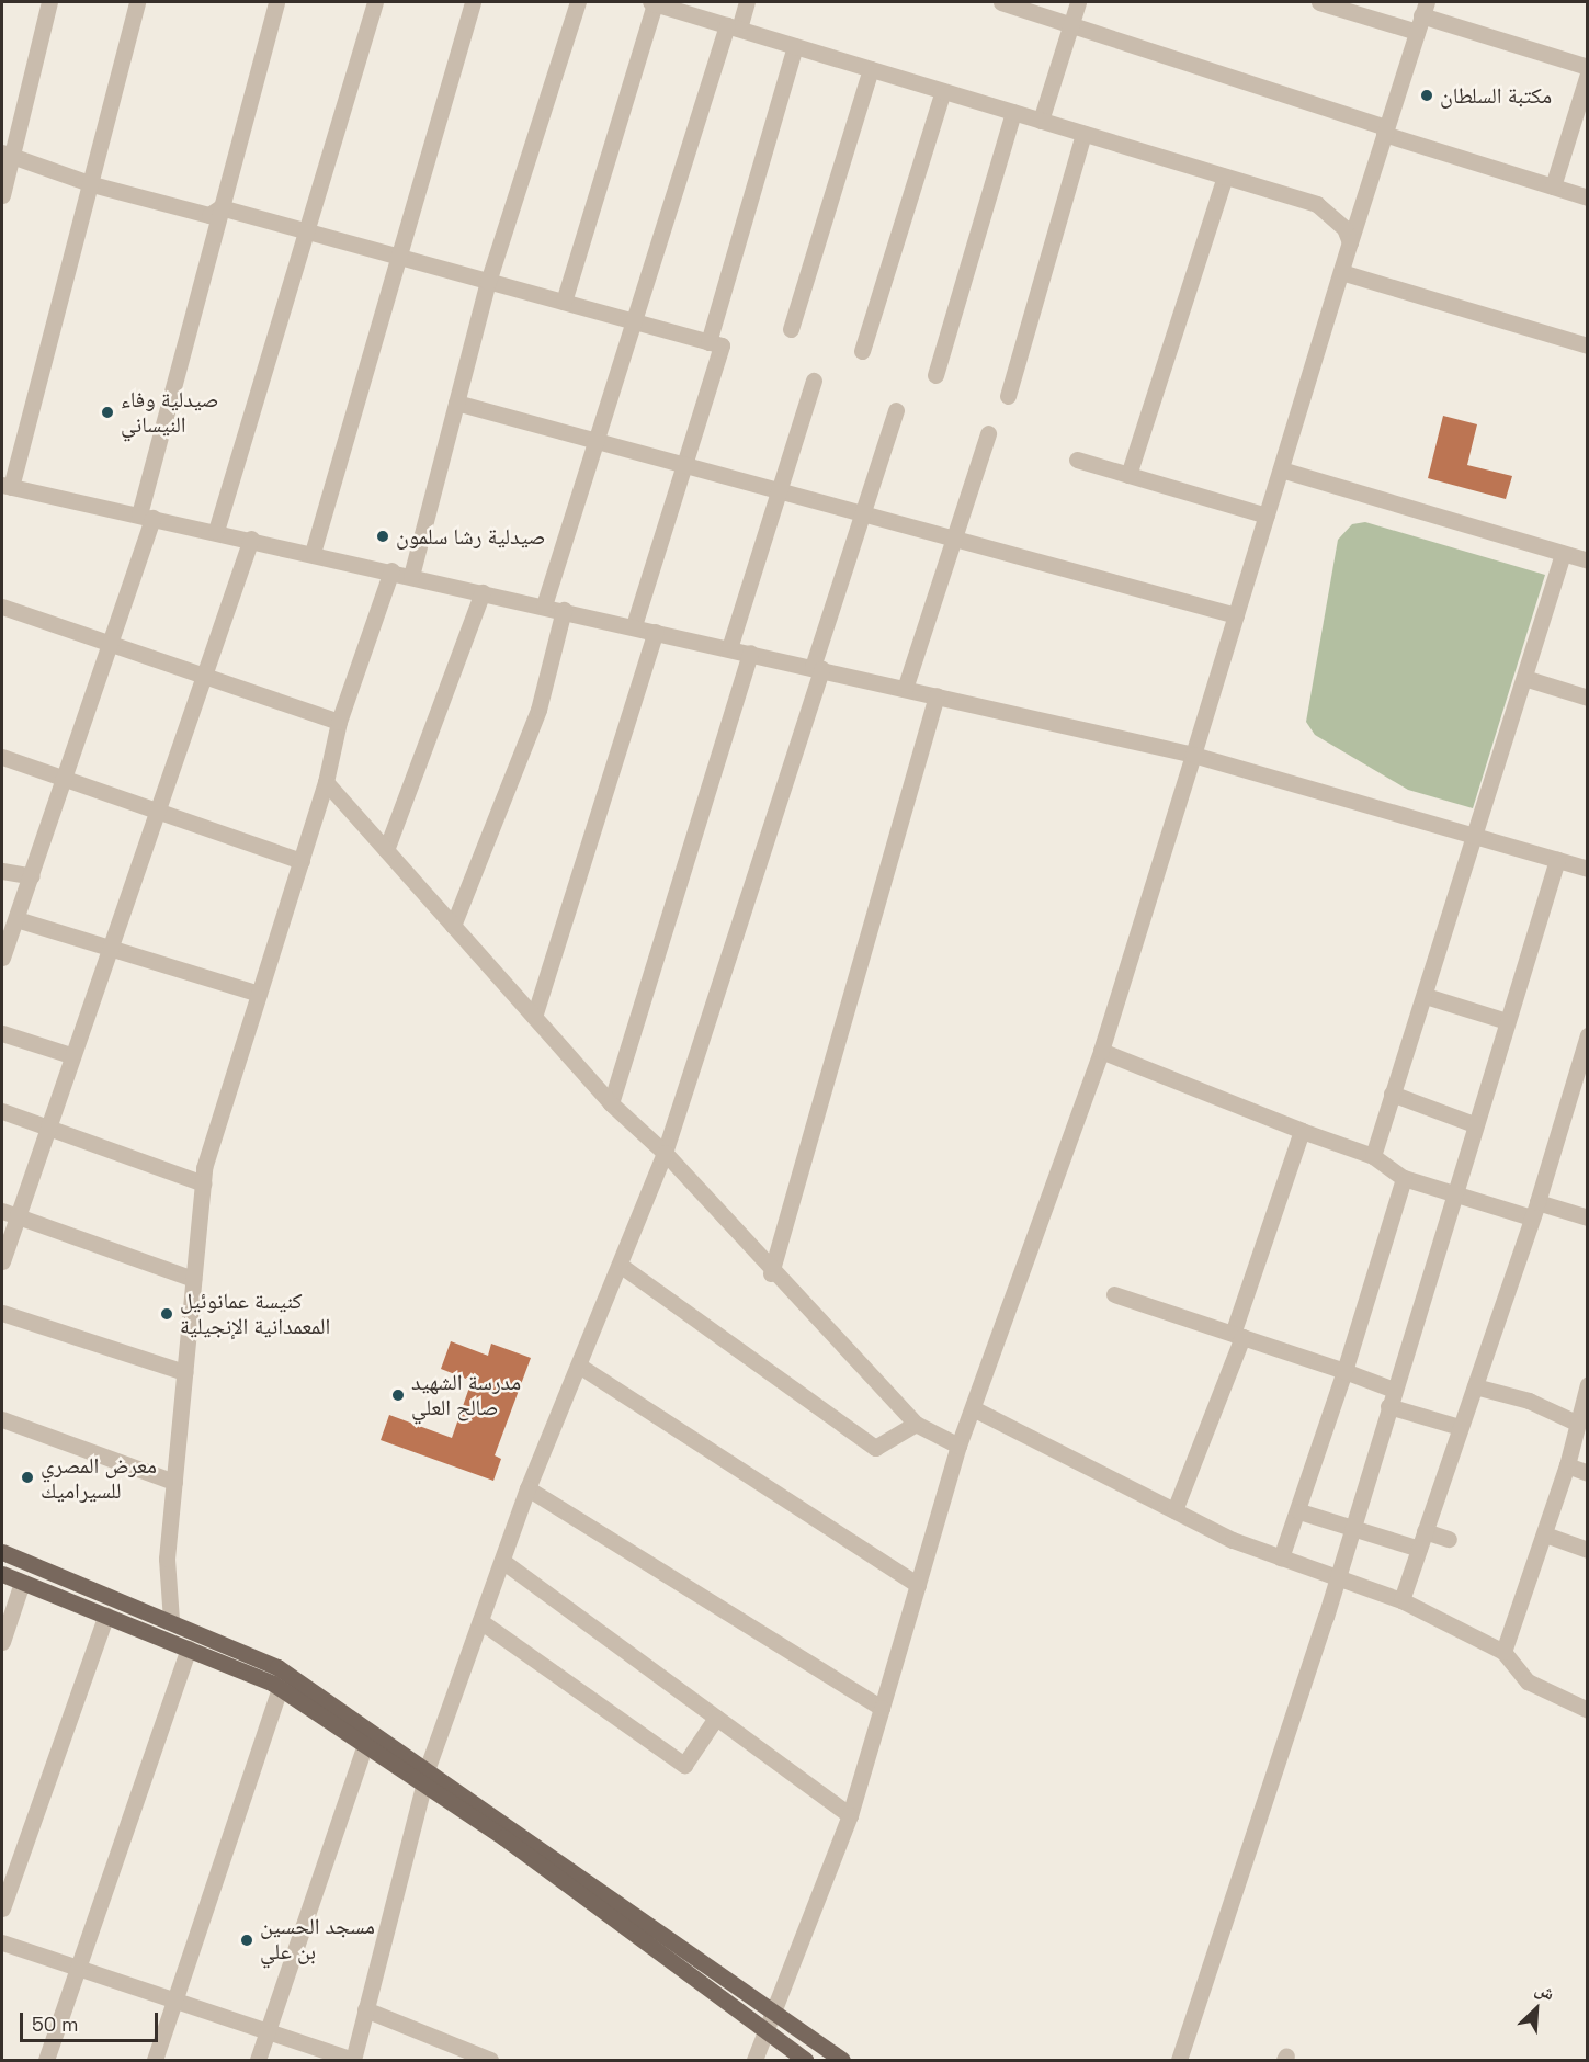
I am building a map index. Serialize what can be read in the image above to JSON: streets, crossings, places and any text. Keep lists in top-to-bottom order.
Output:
{
  "places": [
    "مكتبة السلطان",
    "صيدلية وفاء النيساني",
    "صيدلية رشا سلمون",
    "كنيسة عمانوئيل المعمدانية الإنجيلية",
    "مدرسة الشهيد صالح العلي",
    "معرض المصري للسيراميك",
    "مسجد الحسين بن علي"
  ],
  "scale_bar": "50 m",
  "north": "top right"
}
